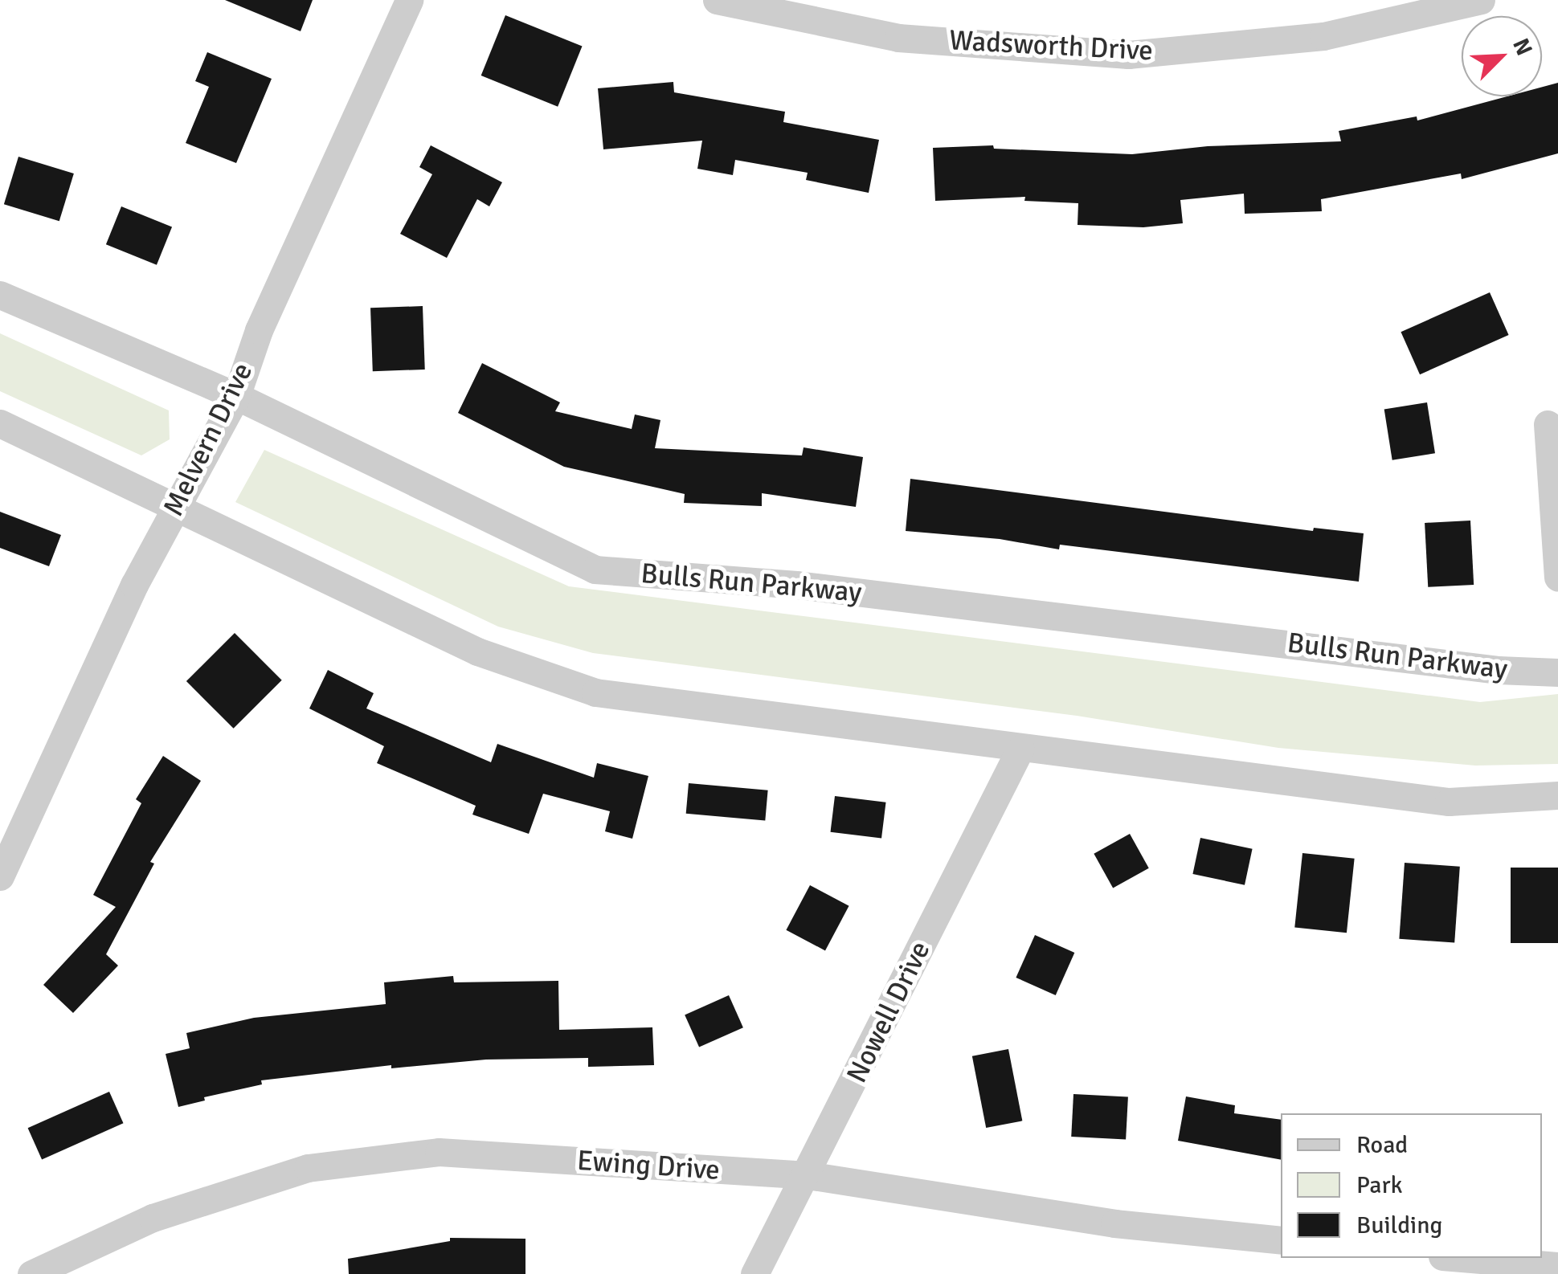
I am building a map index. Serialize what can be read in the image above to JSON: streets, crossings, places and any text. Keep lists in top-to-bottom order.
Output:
{
  "streets": {
    "street": [
      "Wadsworth Drive",
      "Melvern Drive",
      "Bulls Run Parkway",
      "Nowell Drive",
      "Ewing Drive"
    ]
  },
  "crossings": [
    ["Melvern Drive", "Bulls Run Parkway"],
    ["Nowell Drive", "Ewing Drive"]
  ],
  "legend": ["Road", "Park", "Building"],
  "north": "top right"
}
